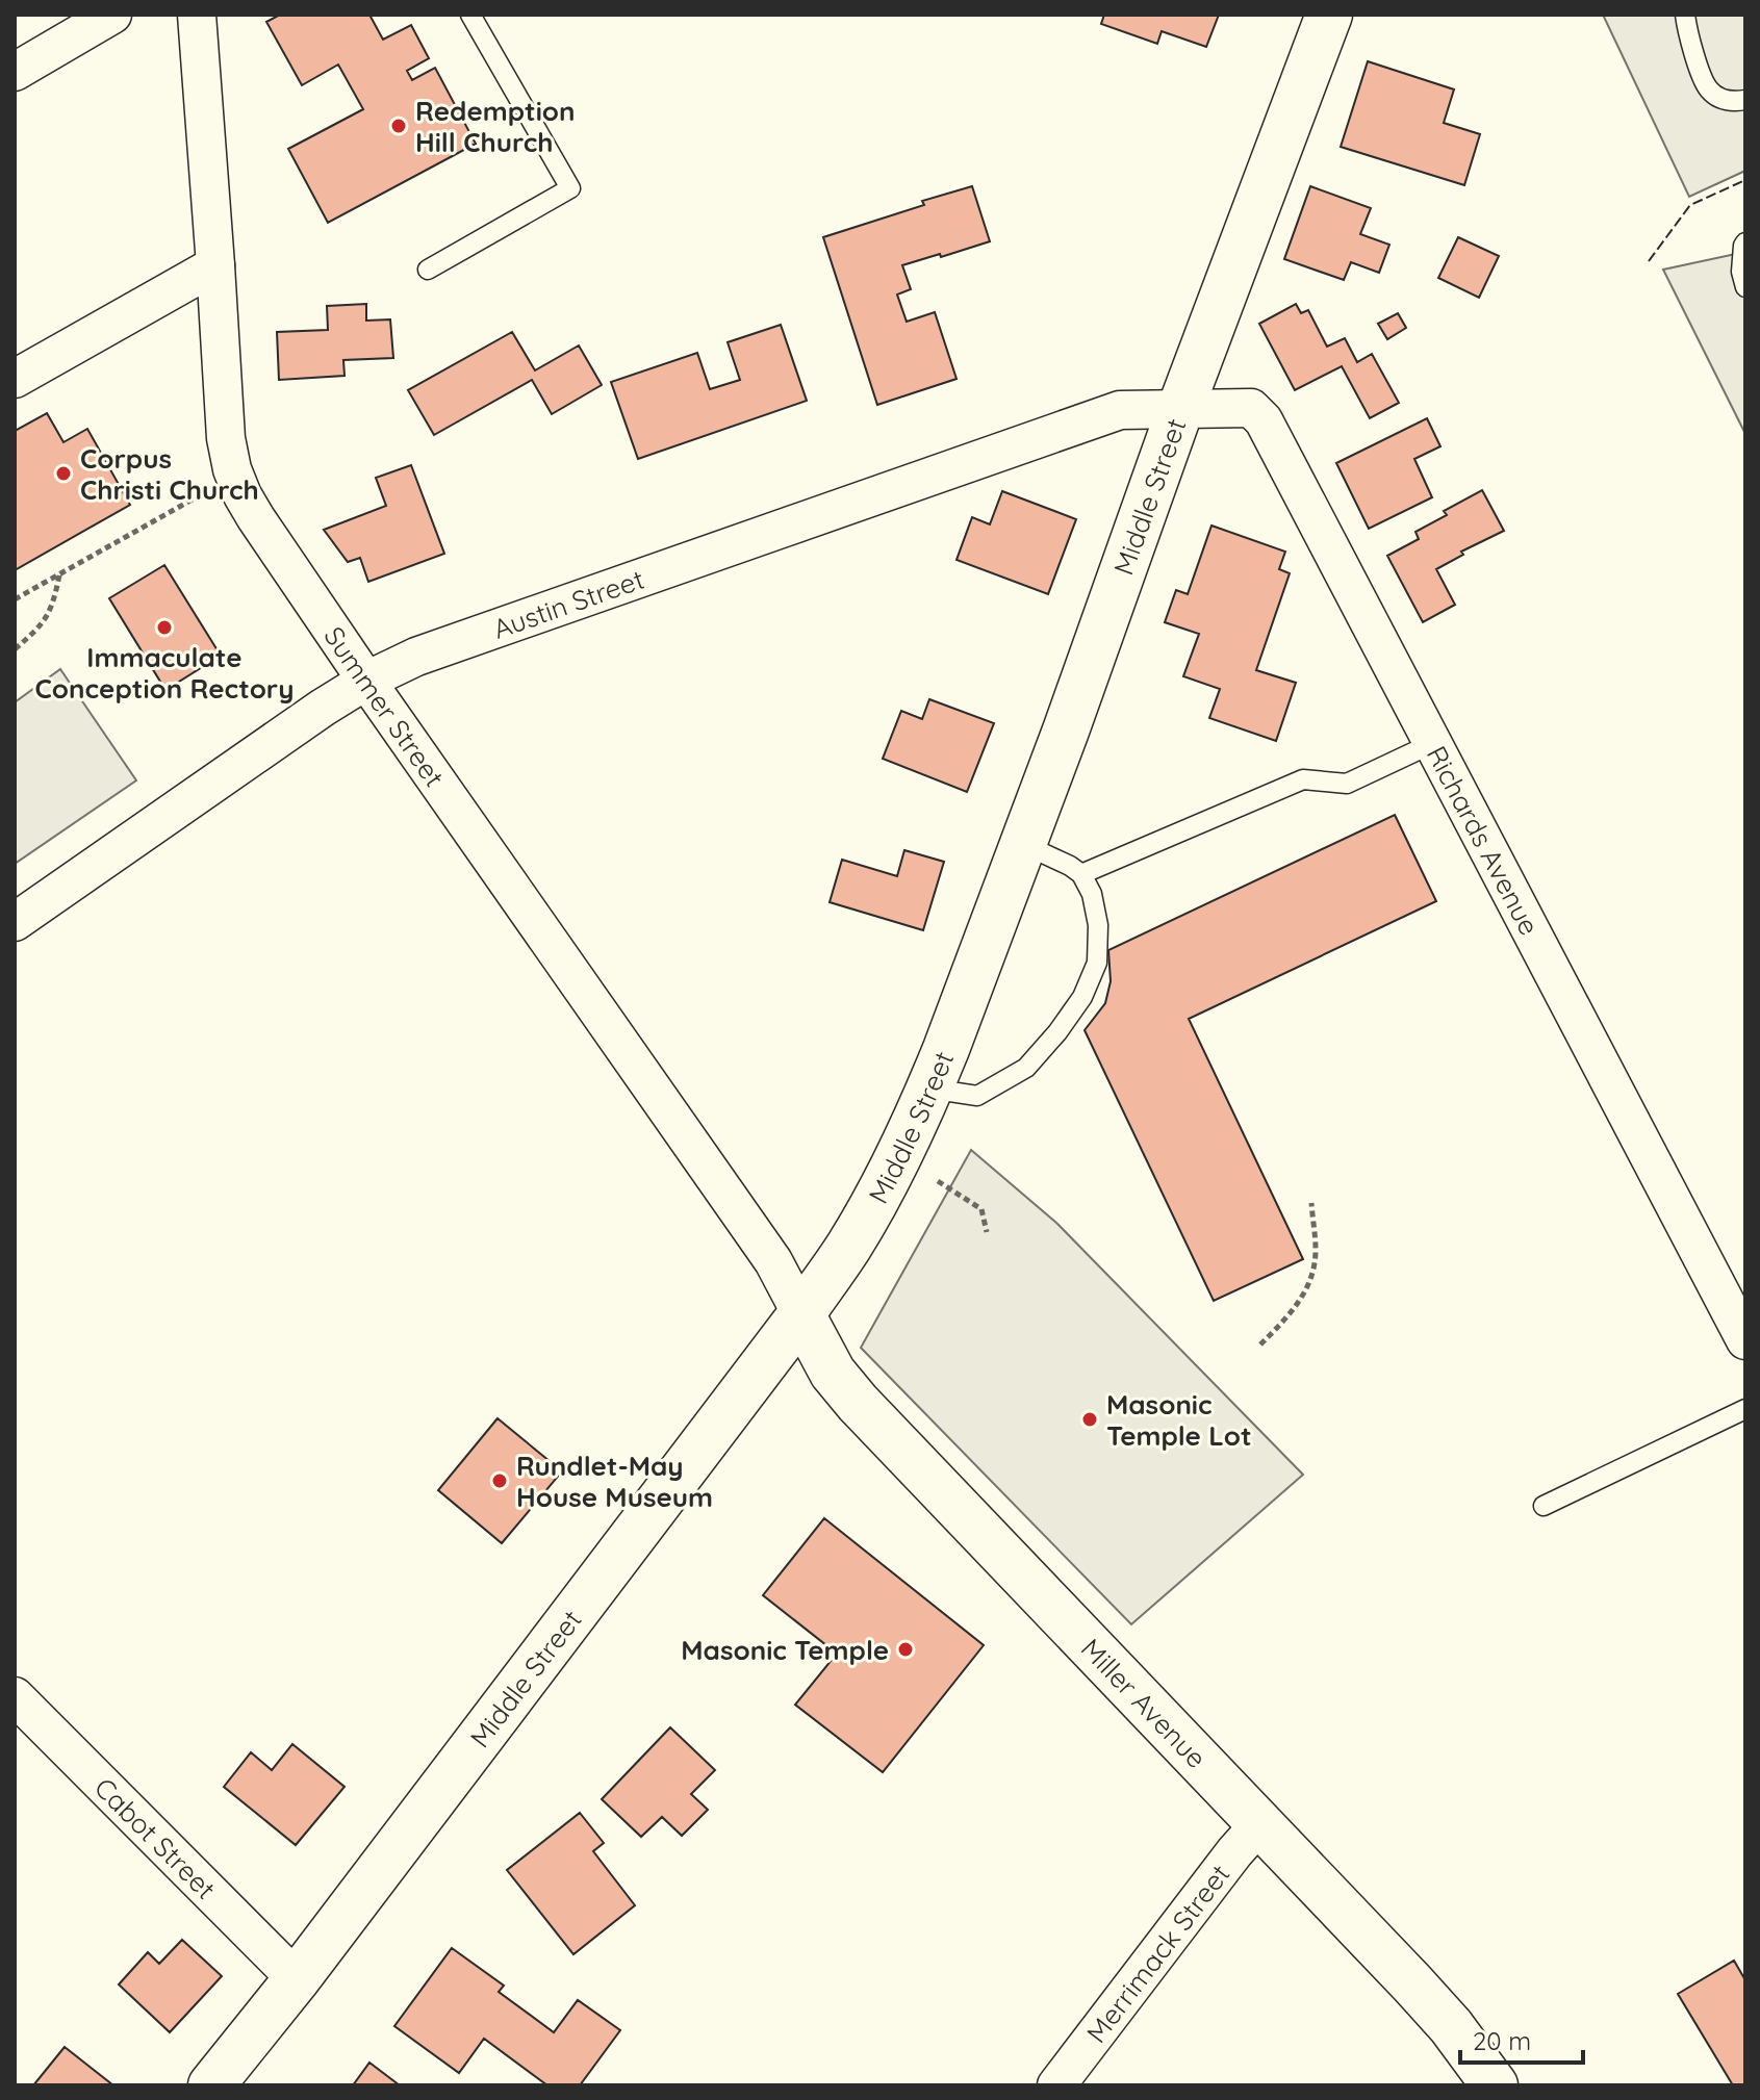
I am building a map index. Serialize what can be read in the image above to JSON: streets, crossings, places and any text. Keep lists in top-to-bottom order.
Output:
{
  "streets": {
    "main road": ["Middle Street", "Miller Avenue"],
    "street": [
      "Austin Street",
      "Summer Street",
      "Richards Avenue",
      "Cabot Street",
      "Merrimack Street"
    ]
  },
  "crossings": [
    ["Middle Street", "Austin Street"],
    ["Middle Street", "Summer Street"],
    ["Middle Street", "Richards Avenue"],
    ["Middle Street", "Miller Avenue"],
    ["Middle Street", "Cabot Street"],
    ["Austin Street", "Summer Street"],
    ["Austin Street", "Richards Avenue"],
    ["Summer Street", "Miller Avenue"],
    ["Miller Avenue", "Merrimack Street"]
  ],
  "places": [
    "Redemption Hill Church",
    "Corpus Christi Church",
    "Immaculate Conception Rectory",
    "Masonic Temple Lot",
    "Rundlet-May House Museum",
    "Masonic Temple"
  ],
  "scale_bar": "20 m"
}
